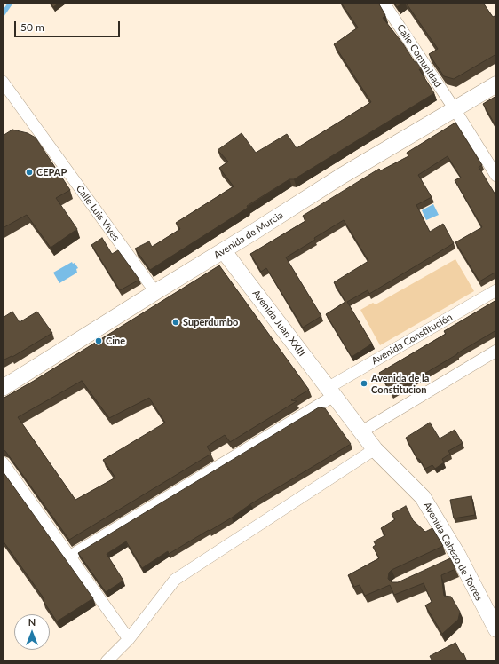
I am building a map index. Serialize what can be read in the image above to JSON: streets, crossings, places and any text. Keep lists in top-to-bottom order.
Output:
{
  "streets": {
    "street": [
      "Calle Comunidad",
      "Calle Luis Vives",
      "Avenida de Murcia",
      "Avenida Juan XXIII",
      "Avenida Constitución",
      "Avenida Cabezo de Torres"
    ]
  },
  "crossings": [
    ["Calle Comunidad", "Avenida de Murcia"],
    ["Calle Luis Vives", "Avenida de Murcia"],
    ["Avenida de Murcia", "Avenida Juan XXIII"],
    ["Avenida Juan XXIII", "Avenida Constitución"],
    ["Avenida Juan XXIII", "Avenida Cabezo de Torres"],
    ["Avenida Constitución", "Avenida Cabezo de Torres"]
  ],
  "places": [
    "CEPAP",
    "Superdumbo",
    "Cine",
    "Avenida de la Constitucion"
  ],
  "scale_bar": "50 m",
  "north": "top"
}
